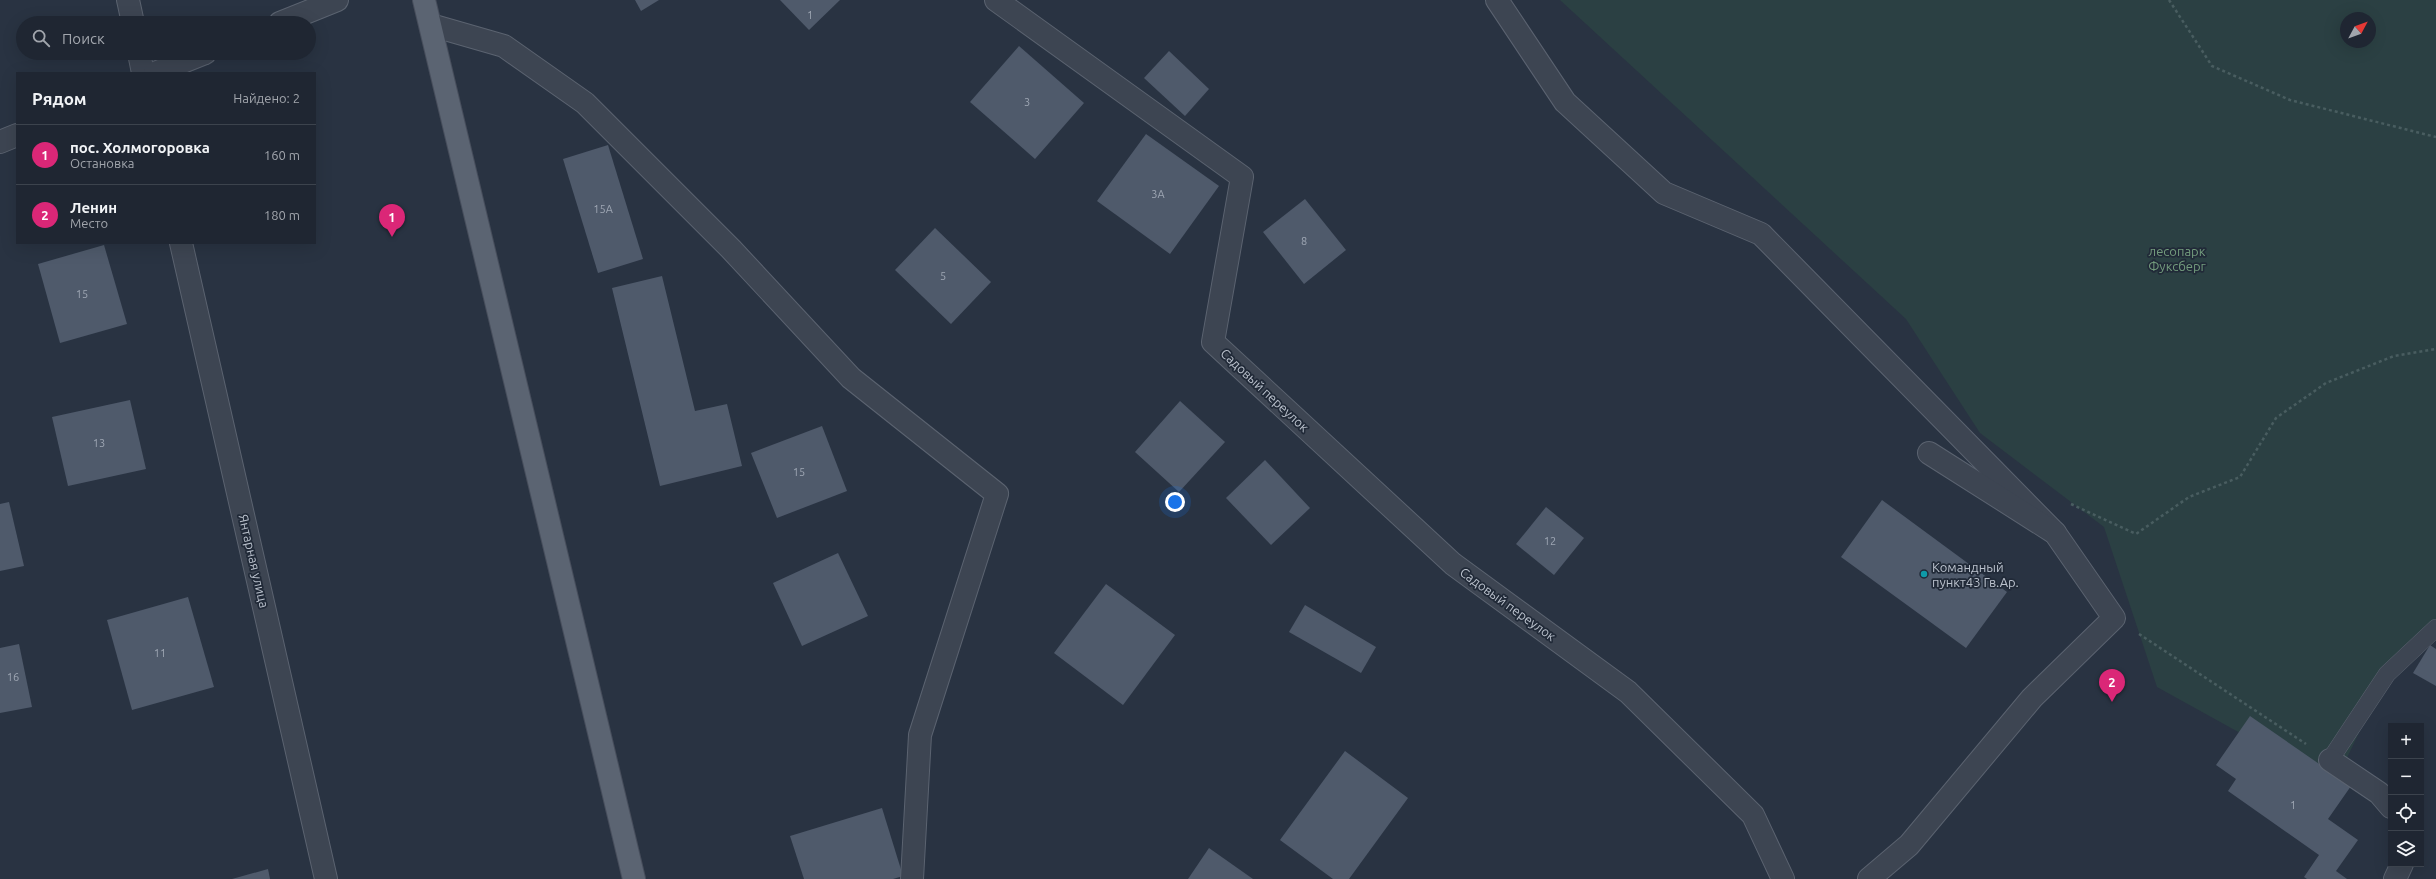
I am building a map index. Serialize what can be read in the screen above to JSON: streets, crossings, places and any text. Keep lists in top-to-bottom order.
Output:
{
  "streets": {
    "street": ["Садовый переулок", "Янтарная улица"]
  },
  "parks": ["лесопарк Фуксберг"],
  "places": ["Командный пункт43 Гв.Ар."],
  "house_numbers": [
    "1",
    "3",
    "3А",
    "15А",
    "8",
    "5",
    "15",
    "13",
    "15",
    "12",
    "11",
    "16",
    "1"
  ],
  "north": "top right",
  "page": {
    "search": "Поиск",
    "heading": ["Рядом", "Найдено: 2"],
    "list": [
      {
        "mark": "1",
        "name": "пос. Холмогоровка",
        "note": "Остановка",
        "value": "160 m"
      },
      {
        "mark": "2",
        "name": "Ленин",
        "note": "Место",
        "value": "180 m"
      }
    ],
    "pins": ["1", "2"],
    "map_buttons": ["+", "−"]
  }
}
